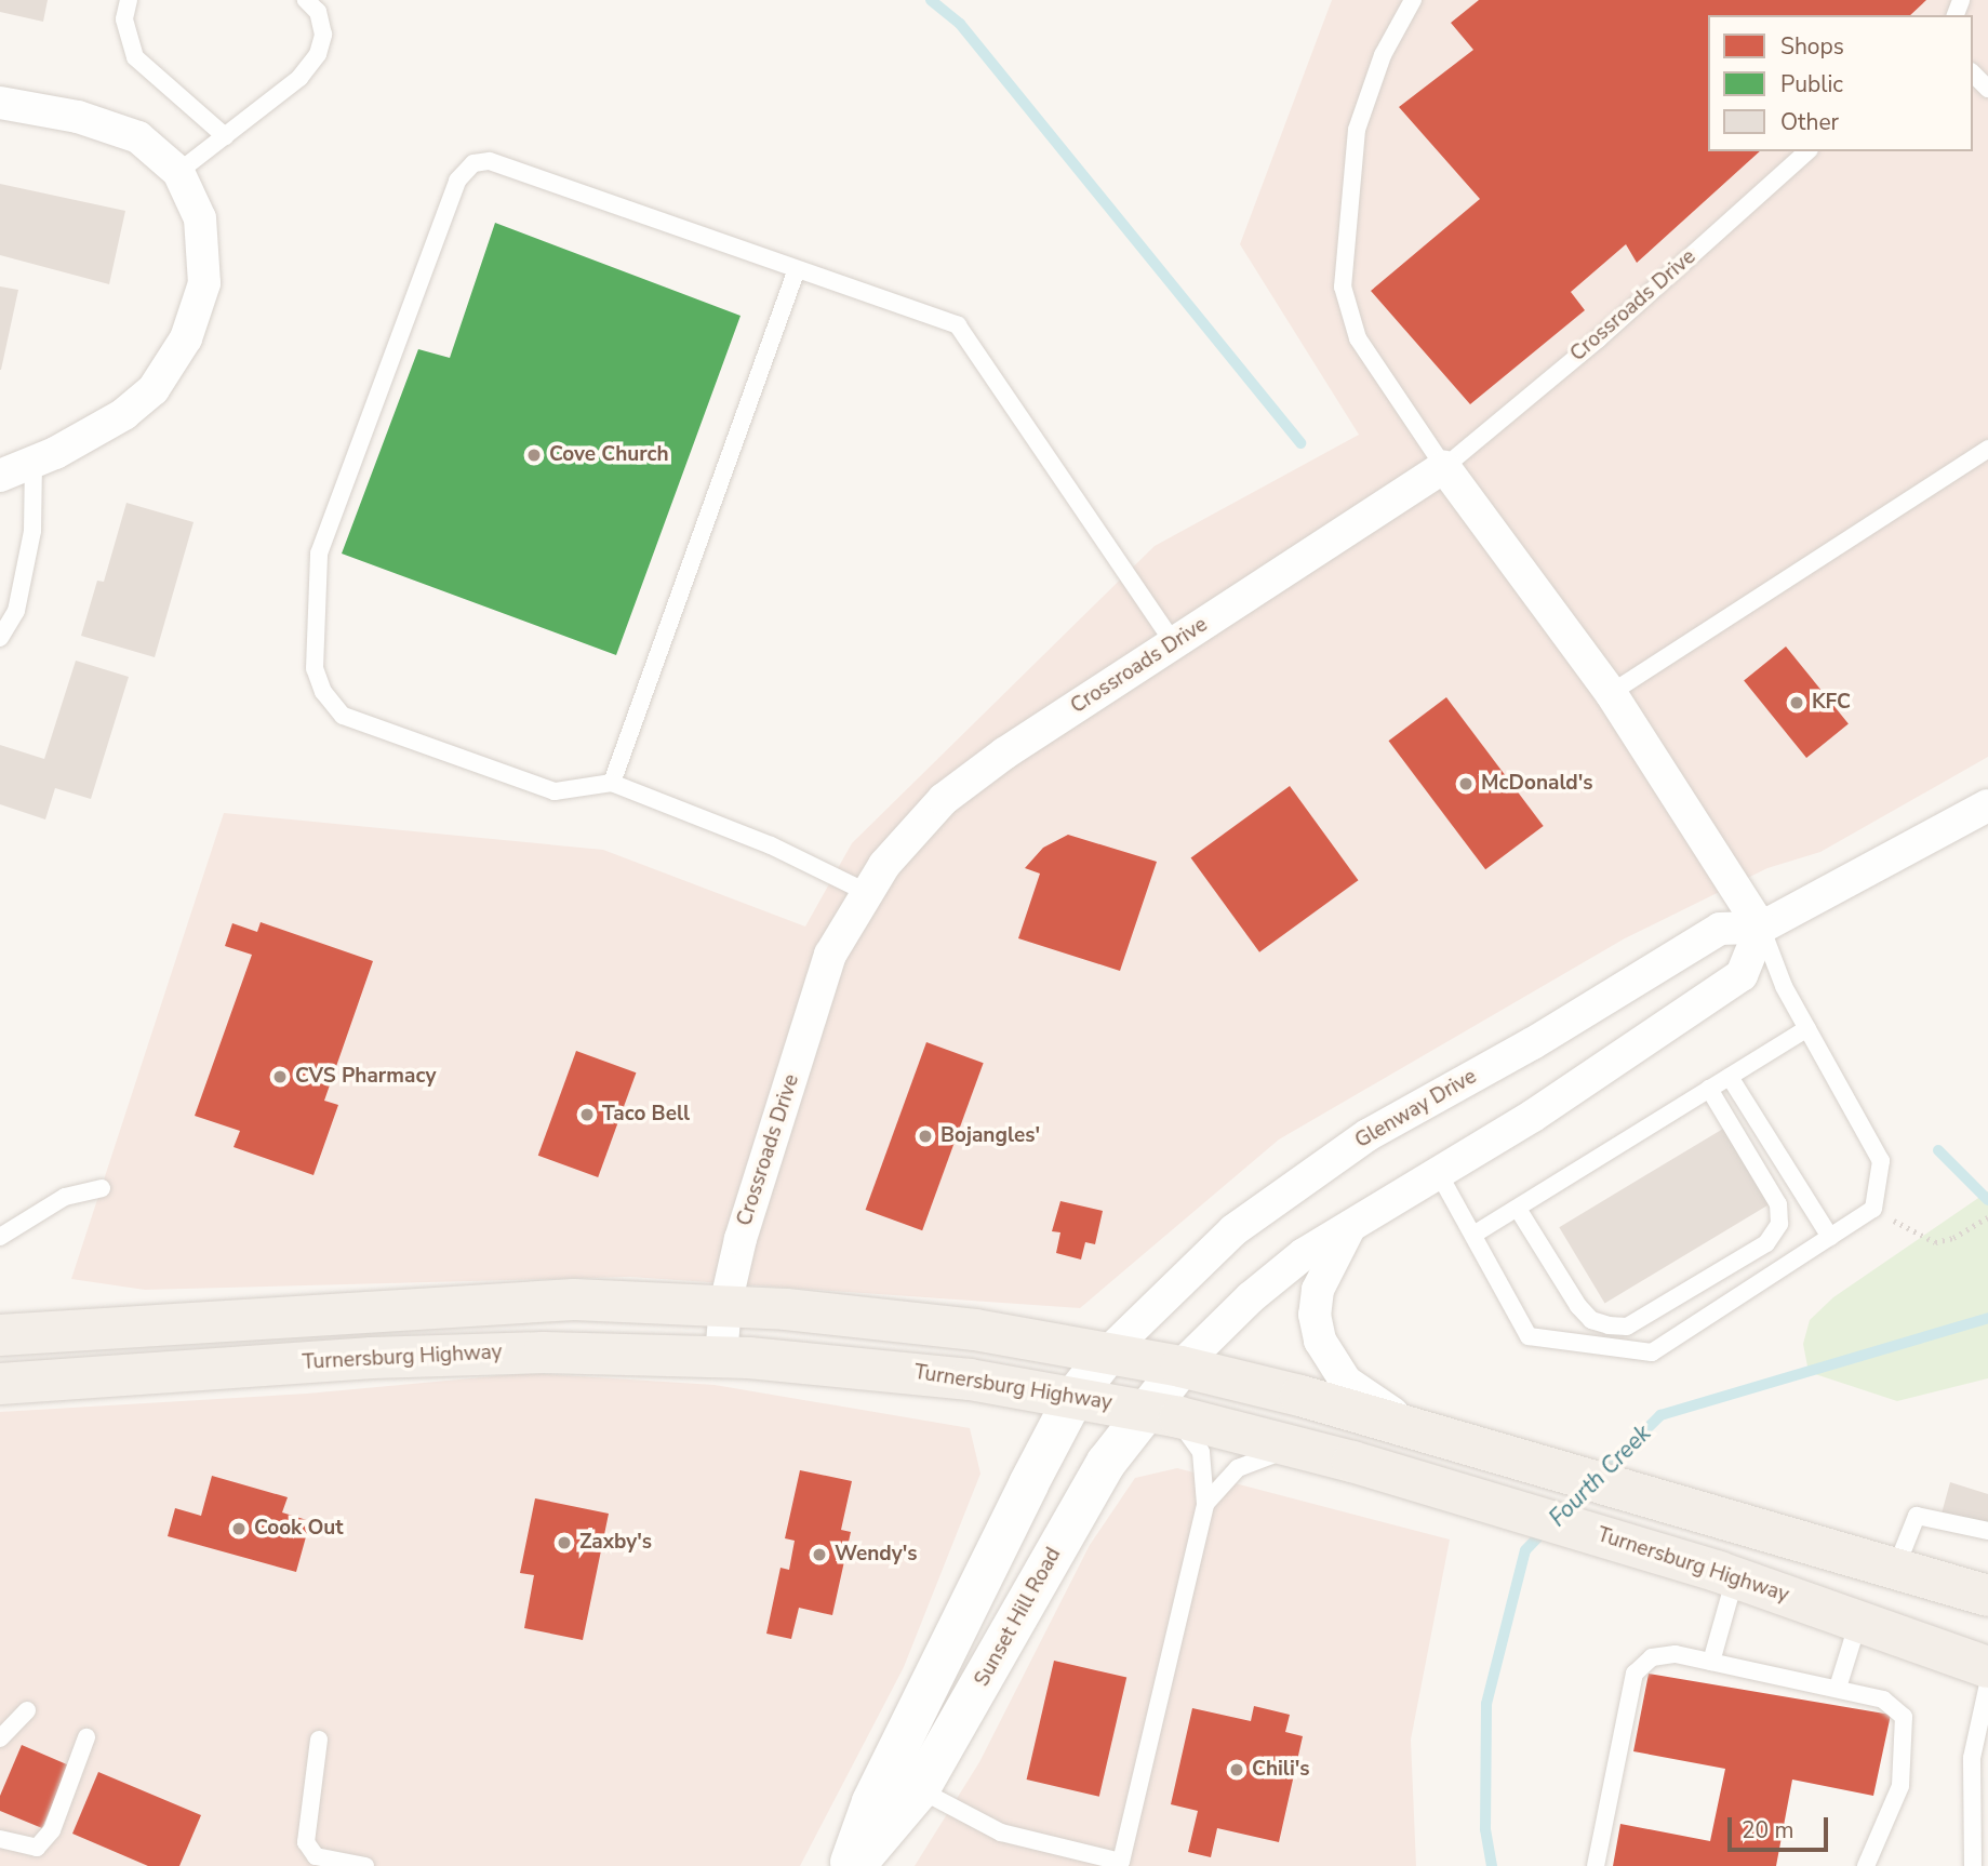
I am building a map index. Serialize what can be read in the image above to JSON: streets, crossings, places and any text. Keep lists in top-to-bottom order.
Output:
{
  "streets": {
    "main road": ["Turnersburg Highway"],
    "street": ["Crossroads Drive", "Glenway Drive", "Sunset Hill Road"]
  },
  "crossings": [
    ["Crossroads Drive", "Turnersburg Highway"],
    ["Glenway Drive", "Sunset Hill Road"],
    ["Turnersburg Highway", "Sunset Hill Road"]
  ],
  "water": ["Fourth Creek"],
  "places": [
    "Cove Church",
    "KFC",
    "McDonald's",
    "CVS Pharmacy",
    "Taco Bell",
    "Bojangles'",
    "Cook Out",
    "Zaxby's",
    "Wendy's",
    "Chili's"
  ],
  "legend": ["Shops", "Public", "Other"],
  "scale_bar": "20 m"
}
